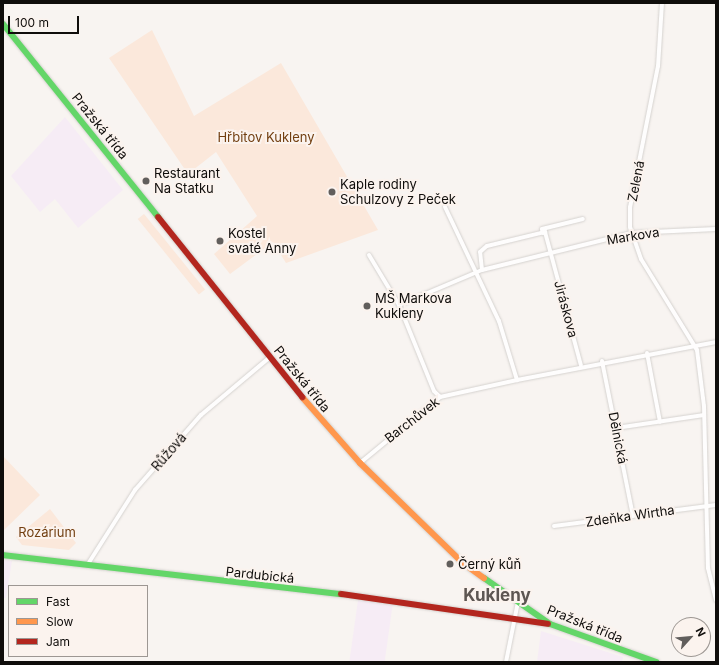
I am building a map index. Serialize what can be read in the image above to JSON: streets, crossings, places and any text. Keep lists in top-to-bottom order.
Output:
{
  "streets": {
    "street": [
      "Pražská třída",
      "Zelená",
      "Markova",
      "Jiráskova",
      "Barchůvek",
      "Dělnická",
      "Růžová",
      "Zdeňka Wirtha",
      "Pardubická"
    ]
  },
  "crossings": [
    ["Pražská třída", "Barchůvek"],
    ["Pražská třída", "Růžová"],
    ["Pražská třída", "Pardubická"],
    ["Zelená", "Markova"],
    ["Zelená", "Zdeňka Wirtha"],
    ["Markova", "Jiráskova"],
    ["Dělnická", "Zdeňka Wirtha"],
    ["Růžová", "Pardubická"]
  ],
  "districts": ["Kukleny"],
  "parks": ["Hřbitov Kukleny", "Rozárium"],
  "places": [
    "Restaurant Na Statku",
    "Kaple rodiny Schulzovy z Peček",
    "Kostel svaté Anny",
    "MŠ Markova Kukleny",
    "Černý kůň"
  ],
  "legend": ["Fast", "Slow", "Jam"],
  "scale_bar": "100 m",
  "north": "top right"
}
